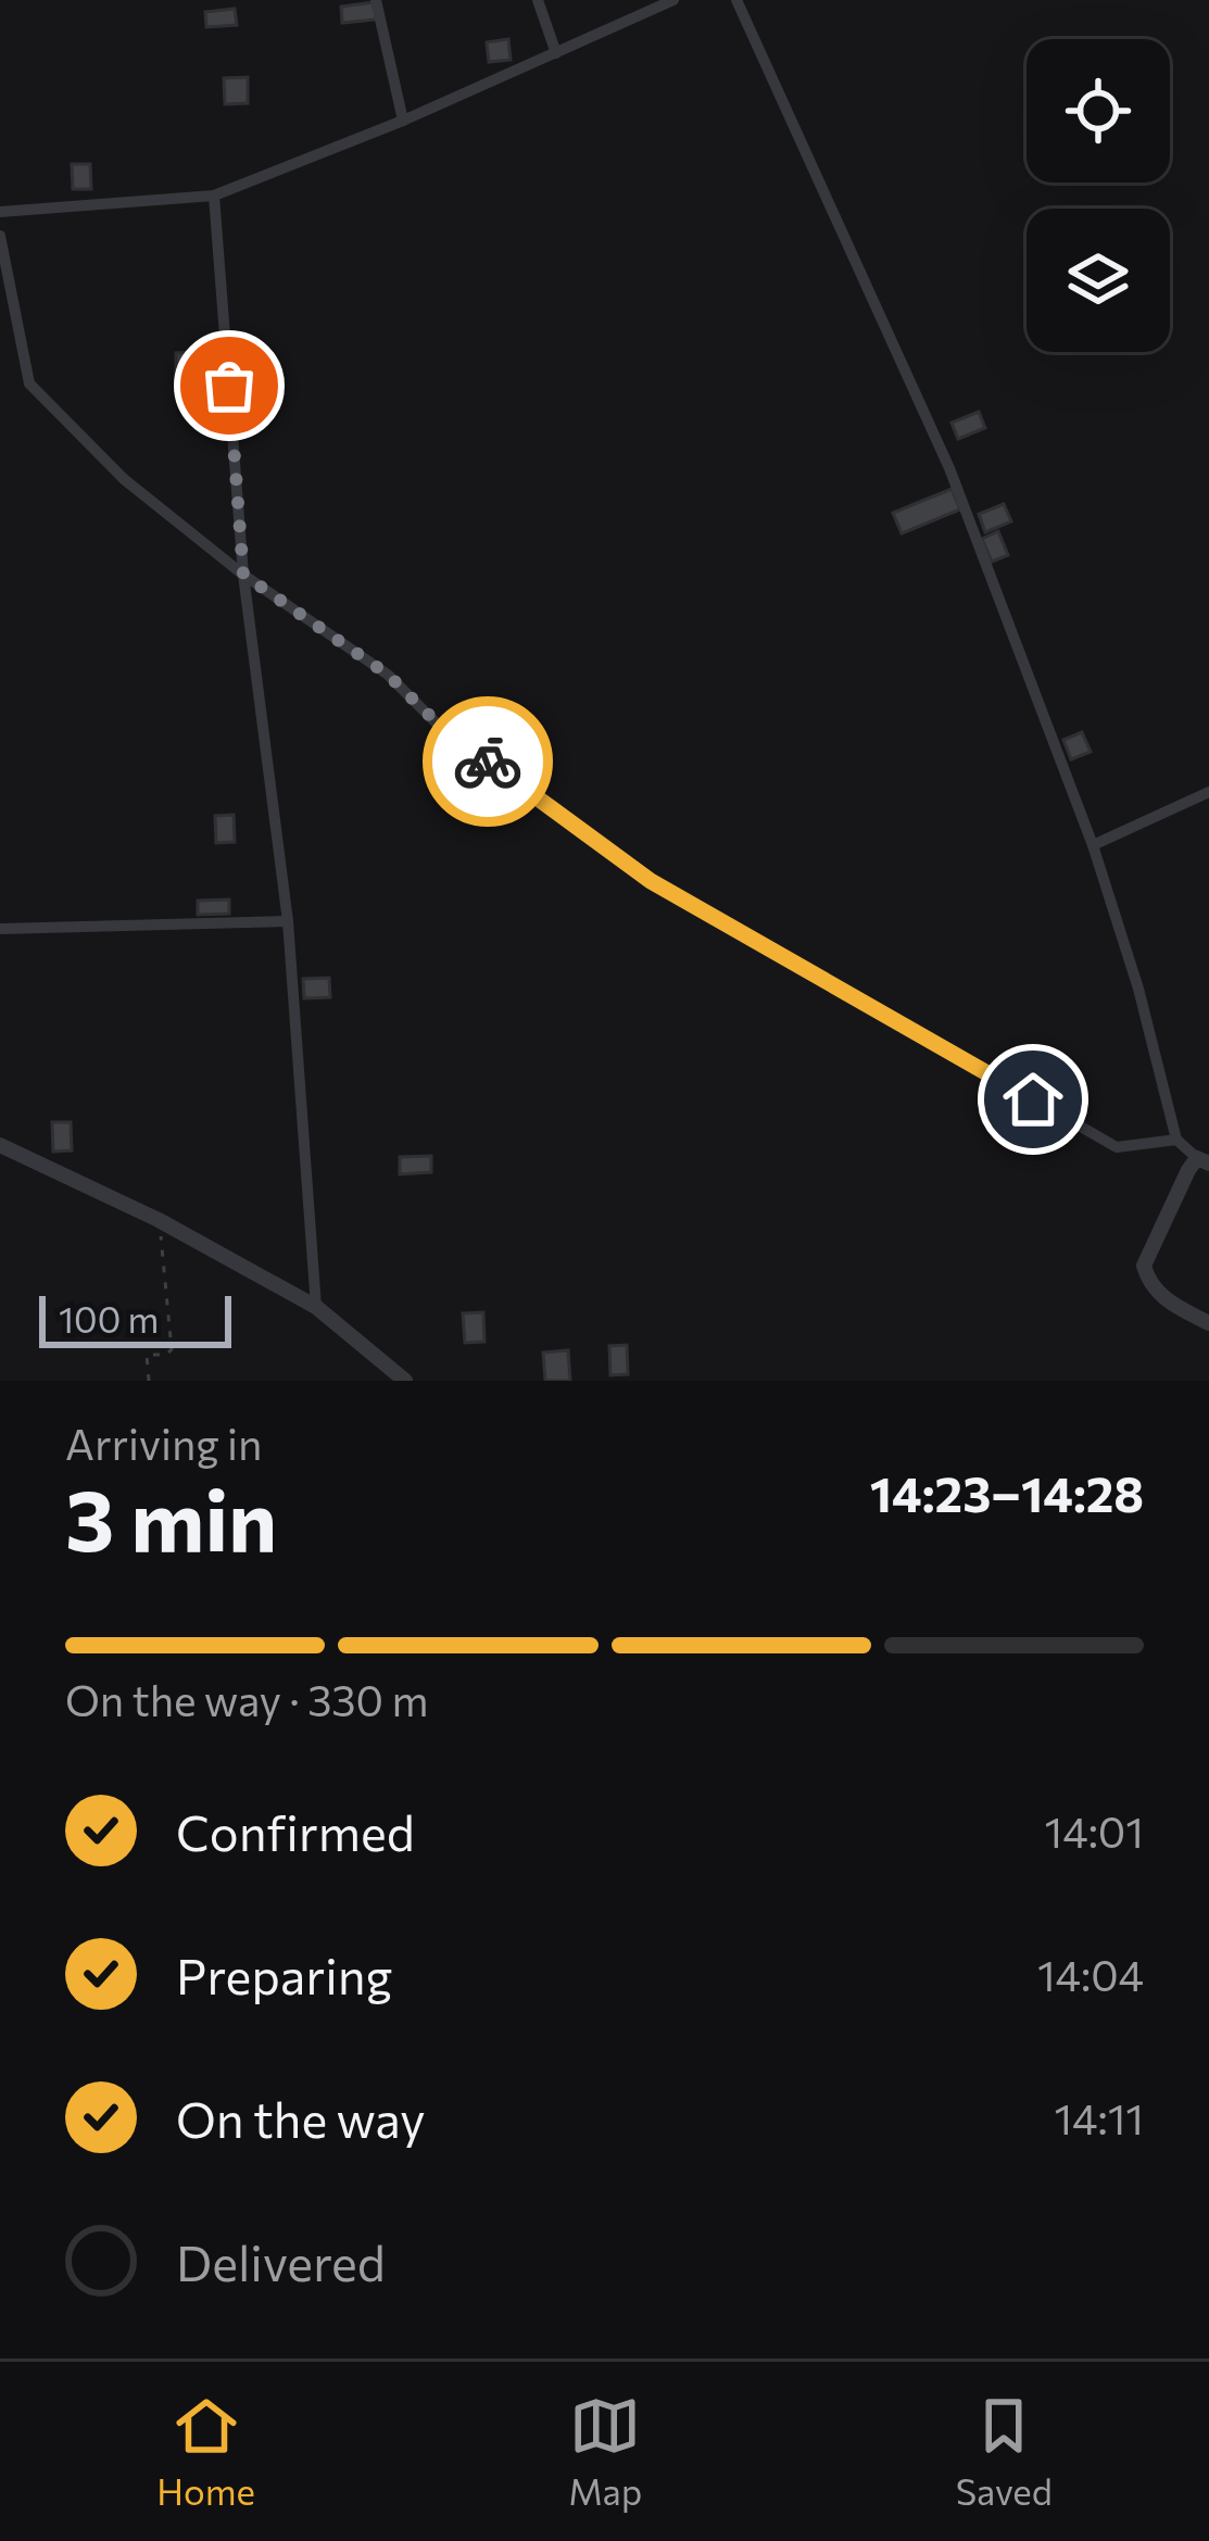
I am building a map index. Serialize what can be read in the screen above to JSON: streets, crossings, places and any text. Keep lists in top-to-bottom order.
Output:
{
  "scale_bar": "100 m",
  "page": {
    "scale": "100 m",
    "heading": ["3 min", "Arriving in", "14:23–14:28"],
    "bar": "On the way · 330 m",
    "list": [
      ["Confirmed", "14:01"],
      ["Preparing", "14:04"],
      ["On the way", "14:11"],
      "Delivered"
    ],
    "tabs": ["Home", "Map", "Saved"]
  }
}
